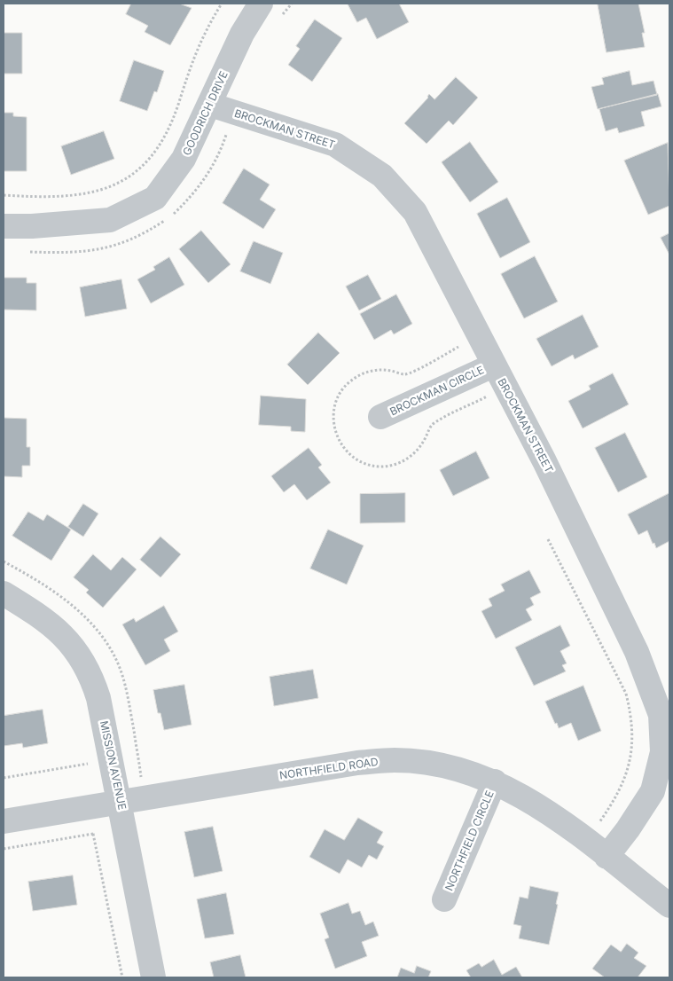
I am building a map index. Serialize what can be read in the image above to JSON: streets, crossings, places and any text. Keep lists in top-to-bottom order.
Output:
{
  "streets": {
    "street": [
      "GOODRICH DRIVE",
      "BROCKMAN STREET",
      "BROCKMAN CIRCLE",
      "MISSION AVENUE",
      "NORTHFIELD ROAD",
      "NORTHFIELD CIRCLE"
    ]
  },
  "crossings": [
    ["GOODRICH DRIVE", "BROCKMAN STREET"],
    ["BROCKMAN STREET", "BROCKMAN CIRCLE"],
    ["BROCKMAN STREET", "NORTHFIELD ROAD"],
    ["MISSION AVENUE", "NORTHFIELD ROAD"],
    ["NORTHFIELD ROAD", "NORTHFIELD CIRCLE"]
  ]
}
